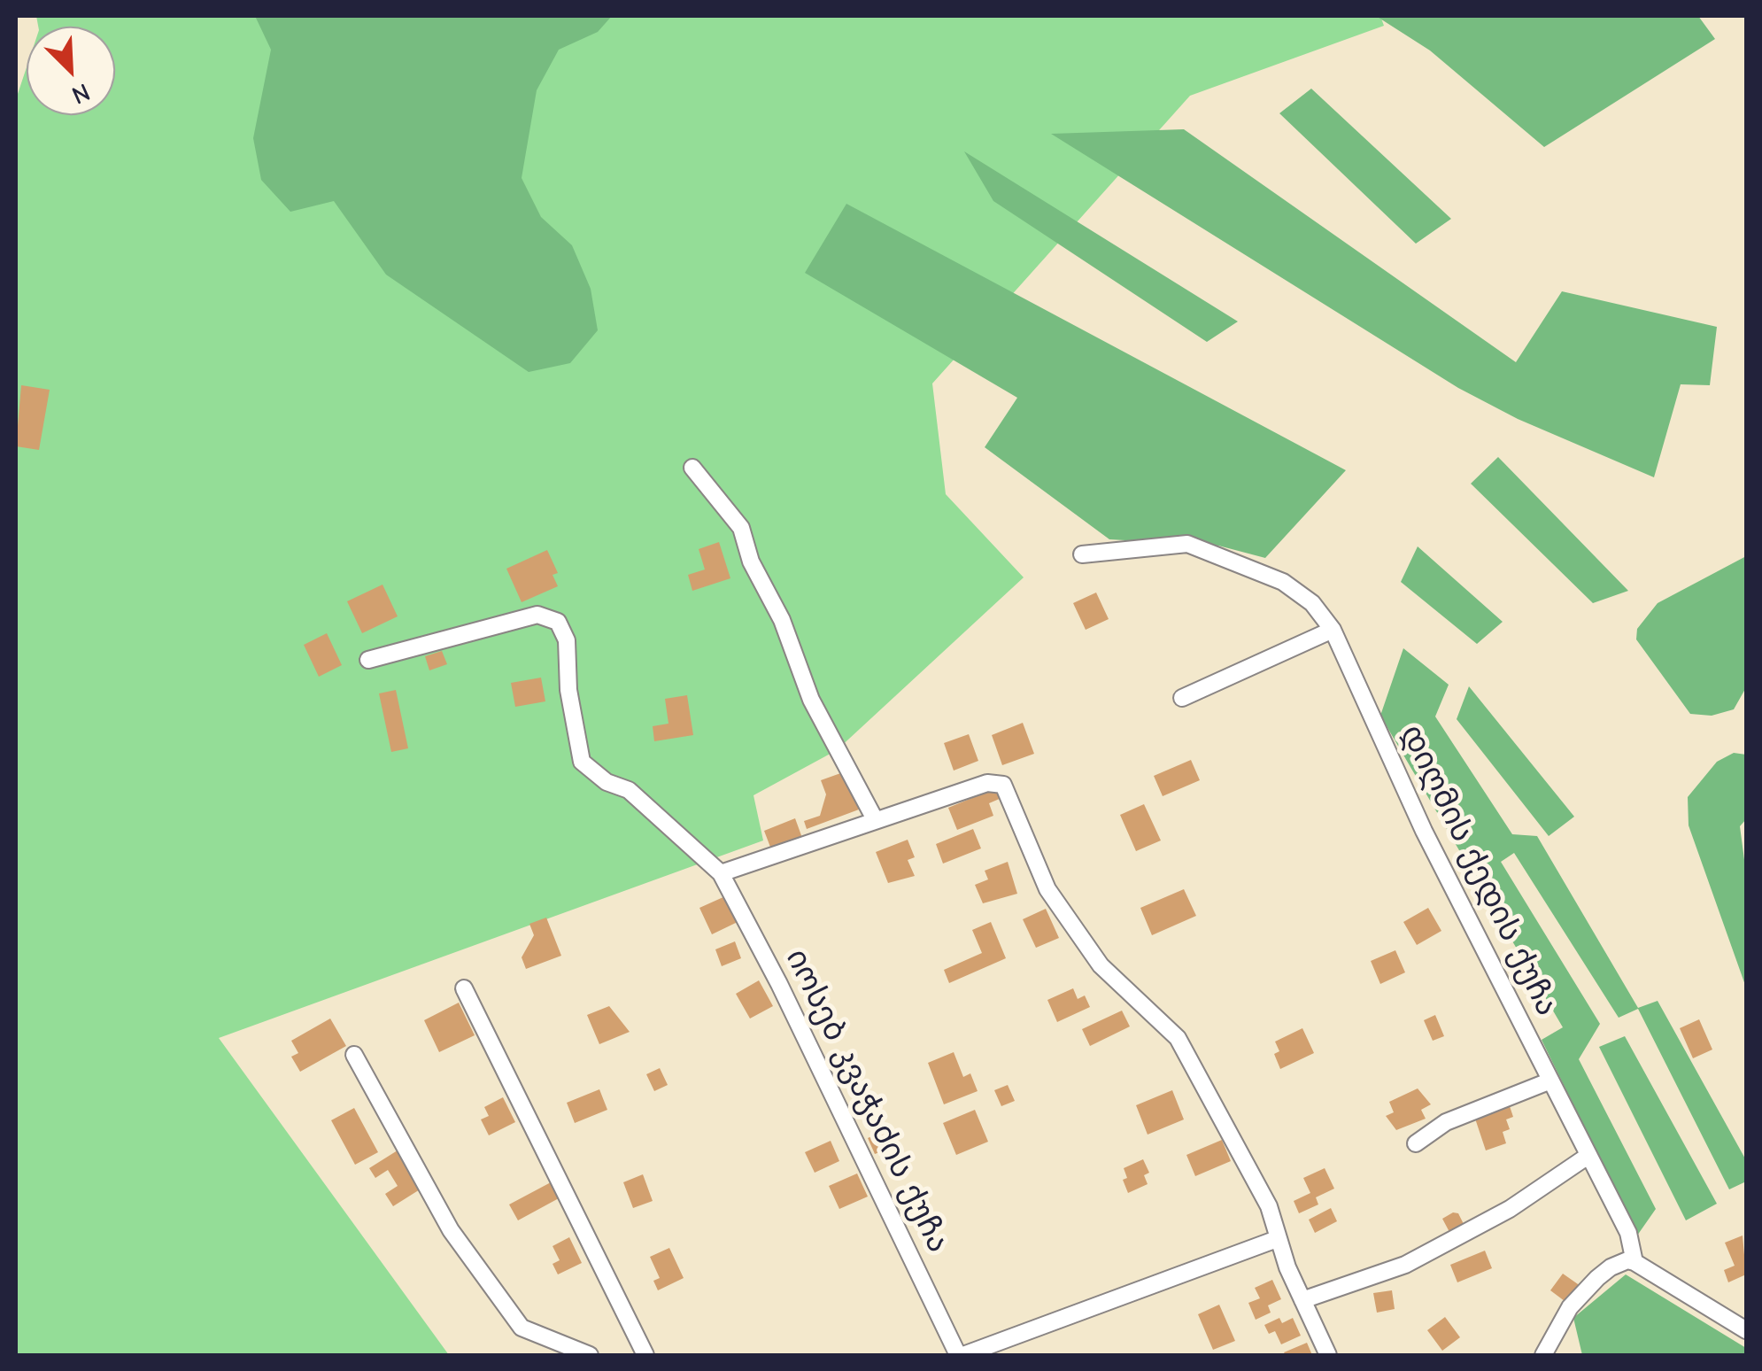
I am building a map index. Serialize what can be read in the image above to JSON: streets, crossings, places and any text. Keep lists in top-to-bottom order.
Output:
{
  "streets": {
    "street": ["დიღმის ქედის ქუჩა", "იოსებ კვაჭაძის ქუჩა"]
  },
  "north": "bottom right"
}
